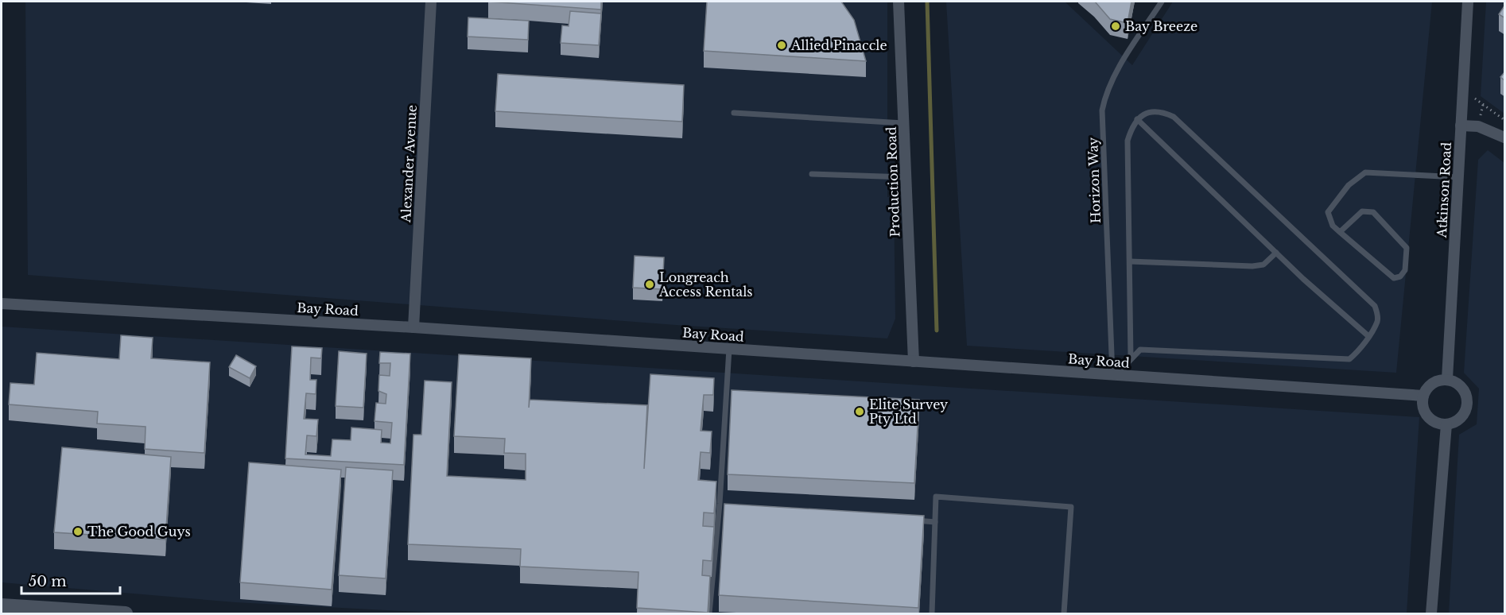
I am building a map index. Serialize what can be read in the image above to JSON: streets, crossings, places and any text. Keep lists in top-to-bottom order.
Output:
{
  "streets": {
    "street": [
      "Alexander Avenue",
      "Production Road",
      "Atkinson Road",
      "Bay Road"
    ],
    "lane": ["Horizon Way"]
  },
  "crossings": [
    ["Alexander Avenue", "Bay Road"],
    ["Horizon Way", "Bay Road"],
    ["Production Road", "Bay Road"],
    ["Atkinson Road", "Bay Road"]
  ],
  "places": [
    "Bay Breeze",
    "Allied Pinaccle",
    "Longreach Access Rentals",
    "Elite Survey Pty Ltd",
    "The Good Guys"
  ],
  "scale_bar": "50 m"
}
